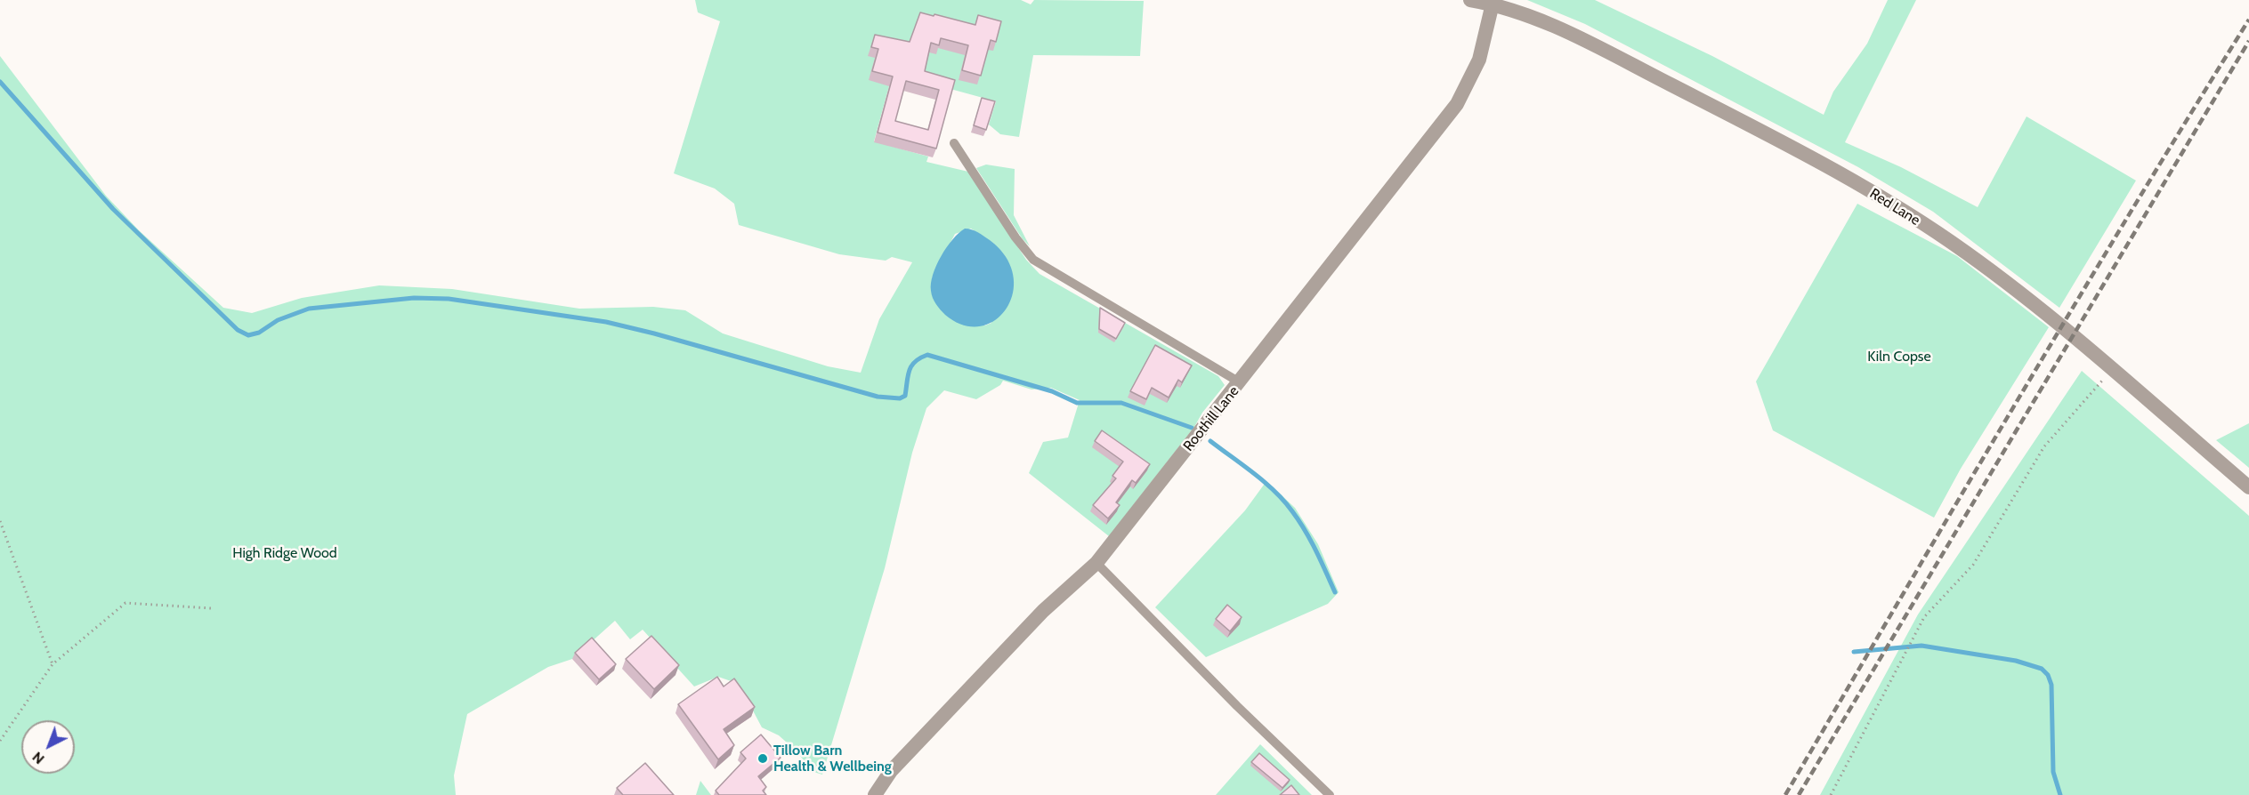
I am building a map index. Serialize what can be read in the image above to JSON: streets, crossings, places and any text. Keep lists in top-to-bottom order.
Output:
{
  "streets": {
    "street": ["Red Lane", "Roothill Lane"]
  },
  "crossings": [
    ["Red Lane", "Roothill Lane"]
  ],
  "parks": ["Kiln Copse", "High Ridge Wood"],
  "places": ["Tillow Barn Health & Wellbeing"],
  "north": "bottom left"
}
